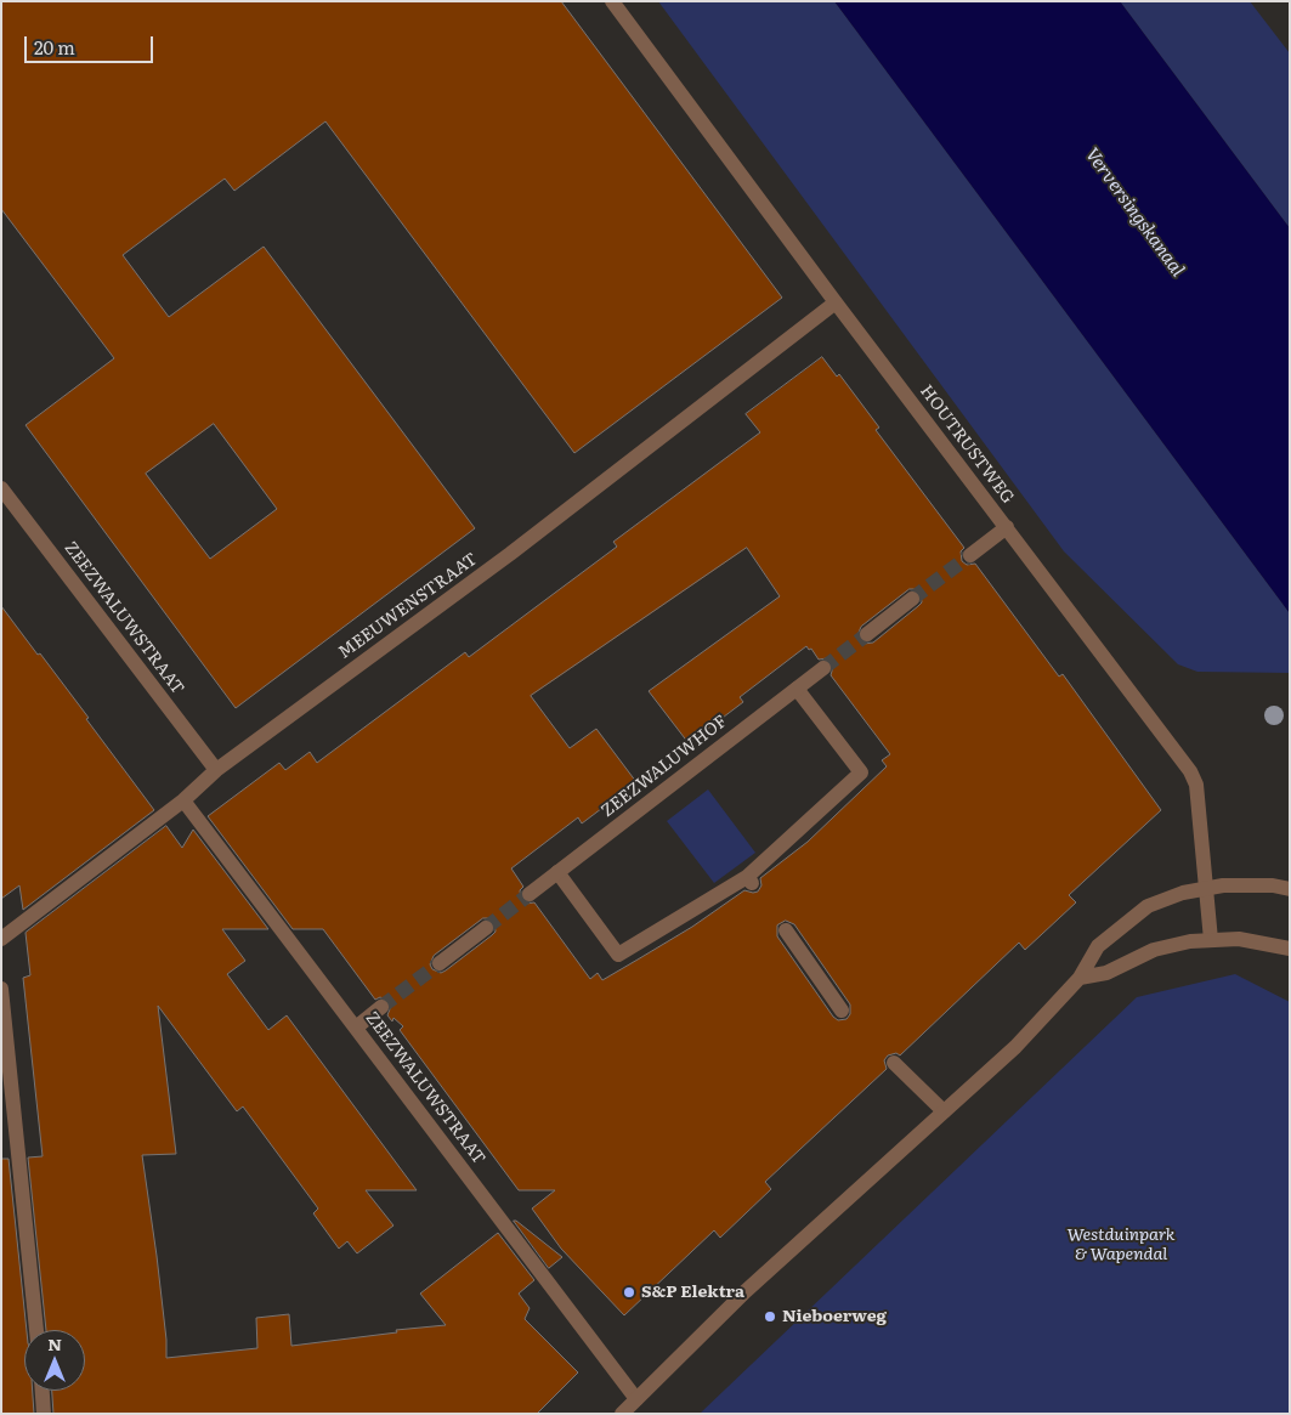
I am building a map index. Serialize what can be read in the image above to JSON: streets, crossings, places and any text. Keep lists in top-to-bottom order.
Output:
{
  "streets": {
    "street": [
      "HOUTRUSTWEG",
      "MEEUWENSTRAAT",
      "ZEEZWALUWSTRAAT",
      "ZEEZWALUWHOF"
    ]
  },
  "crossings": [
    ["HOUTRUSTWEG", "MEEUWENSTRAAT"],
    ["MEEUWENSTRAAT", "ZEEZWALUWSTRAAT"]
  ],
  "water": ["Verversingskanaal"],
  "parks": ["Westduinpark & Wapendal"],
  "places": ["S&P Elektra", "Nieboerweg"],
  "scale_bar": "20 m",
  "north": "top"
}
